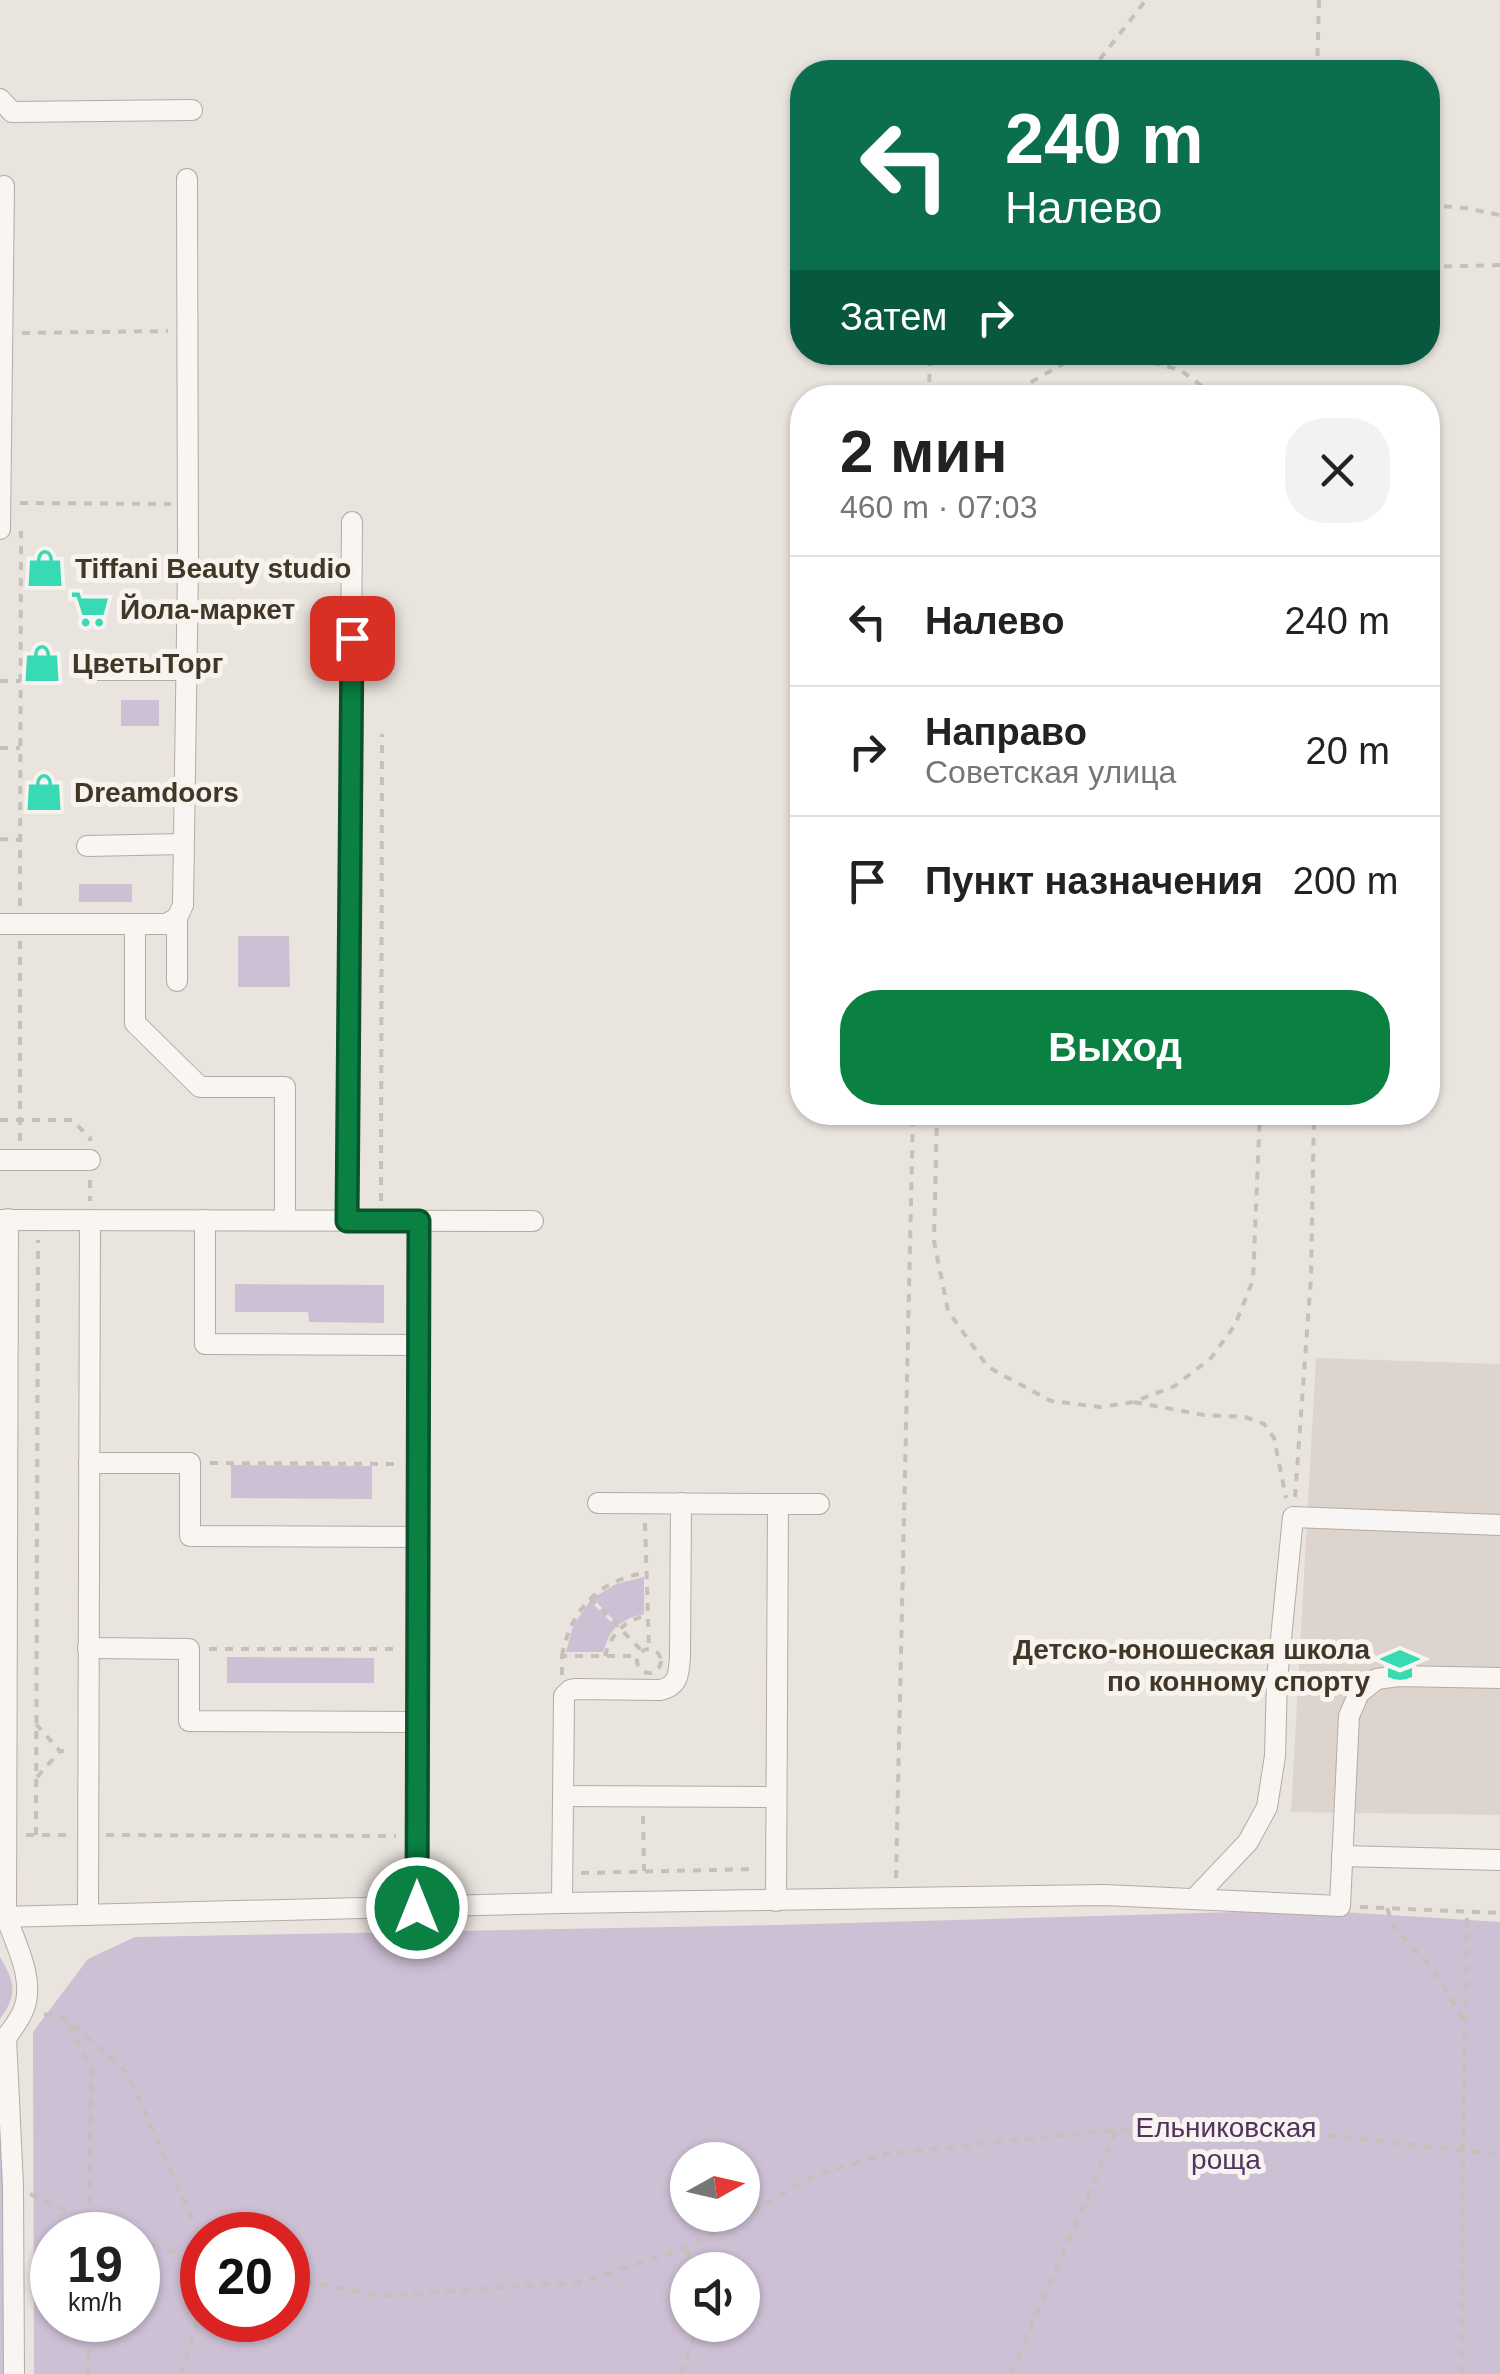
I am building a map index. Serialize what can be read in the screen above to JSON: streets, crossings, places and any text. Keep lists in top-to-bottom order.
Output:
{
  "parks": ["Ельниковская роща"],
  "places": {
    "shop": ["Tiffani Beauty studio", "ЦветыТорг", "Dreamdoors"],
    "supermarket": ["Йола-маркет"],
    "school or university": ["Детско-юношеская школа по конному спорту"]
  },
  "north": "right",
  "page": {
    "turn": ["240 m", "Налево"],
    "then": "Затем",
    "heading": ["2 мин", "460 m · 07:03"],
    "list": [
      {
        "name": "Налево",
        "value": "240 m"
      },
      {
        "name": "Направо",
        "note": "Советская улица",
        "value": "20 m"
      },
      {
        "name": "Пункт назначения",
        "value": "200 m"
      }
    ],
    "buttons": "Выход",
    "speed": "19 km/h",
    "limit": "20"
  }
}
